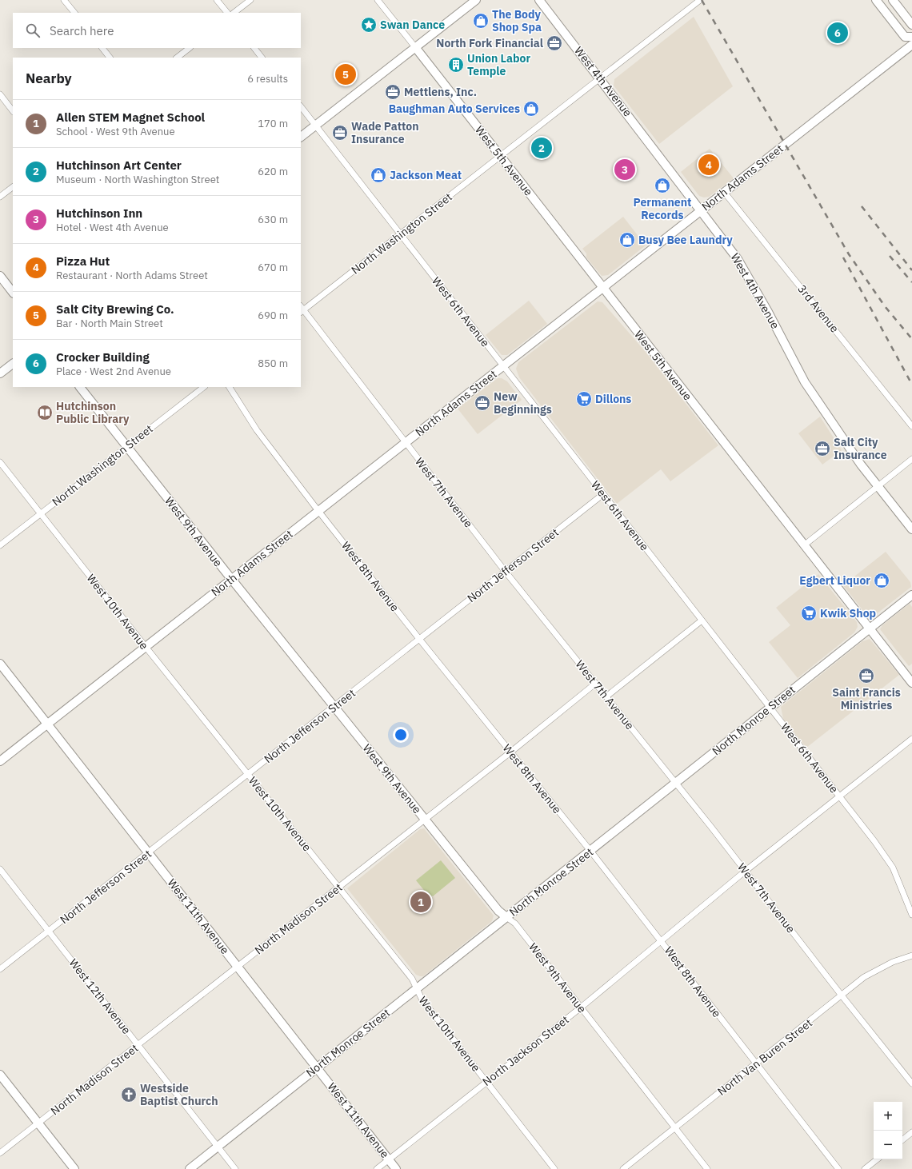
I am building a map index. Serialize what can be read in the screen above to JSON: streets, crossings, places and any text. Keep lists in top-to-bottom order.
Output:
{
  "streets": {
    "street": [
      "West 4th Avenue",
      "West 5th Avenue",
      "North Adams Street",
      "North Washington Street",
      "3rd Avenue",
      "West 6th Avenue",
      "West 7th Avenue",
      "West 9th Avenue",
      "North Jefferson Street",
      "West 8th Avenue",
      "West 10th Avenue",
      "North Monroe Street",
      "West 11th Avenue",
      "North Madison Street",
      "West 12th Avenue",
      "North Jackson Street",
      "North Van Buren Street"
    ]
  },
  "crossings": [
    ["West 4th Avenue", "North Adams Street"],
    ["West 4th Avenue", "North Washington Street"],
    ["West 5th Avenue", "North Adams Street"],
    ["West 5th Avenue", "North Washington Street"],
    ["West 5th Avenue", "North Monroe Street"],
    ["North Adams Street", "3rd Avenue"],
    ["North Adams Street", "West 6th Avenue"],
    ["North Adams Street", "West 7th Avenue"],
    ["North Adams Street", "West 9th Avenue"],
    ["North Adams Street", "West 8th Avenue"],
    ["North Adams Street", "West 10th Avenue"],
    ["North Adams Street", "West 11th Avenue"],
    ["North Washington Street", "West 6th Avenue"],
    ["North Washington Street", "West 7th Avenue"],
    ["North Washington Street", "West 9th Avenue"],
    ["North Washington Street", "West 10th Avenue"],
    ["West 6th Avenue", "North Jefferson Street"],
    ["West 6th Avenue", "North Monroe Street"],
    ["West 6th Avenue", "North Jackson Street"],
    ["West 7th Avenue", "North Jefferson Street"],
    ["West 7th Avenue", "North Monroe Street"],
    ["West 7th Avenue", "North Madison Street"],
    ["West 7th Avenue", "North Jackson Street"],
    ["West 7th Avenue", "North Van Buren Street"],
    ["West 9th Avenue", "North Jefferson Street"],
    ["West 9th Avenue", "North Monroe Street"],
    ["West 9th Avenue", "North Madison Street"],
    ["West 9th Avenue", "North Jackson Street"],
    ["West 9th Avenue", "North Van Buren Street"],
    ["North Jefferson Street", "West 8th Avenue"],
    ["North Jefferson Street", "West 10th Avenue"],
    ["North Jefferson Street", "West 11th Avenue"],
    ["North Jefferson Street", "West 12th Avenue"],
    ["West 8th Avenue", "North Monroe Street"],
    ["West 8th Avenue", "North Madison Street"],
    ["West 8th Avenue", "North Jackson Street"],
    ["West 8th Avenue", "North Van Buren Street"],
    ["West 10th Avenue", "North Monroe Street"],
    ["West 10th Avenue", "North Madison Street"],
    ["West 10th Avenue", "North Jackson Street"],
    ["North Monroe Street", "West 11th Avenue"],
    ["North Monroe Street", "West 12th Avenue"],
    ["West 11th Avenue", "North Madison Street"],
    ["West 11th Avenue", "North Jackson Street"],
    ["North Madison Street", "West 12th Avenue"]
  ],
  "places": {
    "shop": [
      "The Body Shop Spa",
      "Baughman Auto Services",
      "Jackson Meat",
      "Permanent Records",
      "Busy Bee Laundry",
      "Egbert Liquor"
    ],
    "place": ["Swan Dance"],
    "office": [
      "North Fork Financial",
      "Mettlens, Inc.",
      "Wade Patton Insurance",
      "New Beginnings",
      "Salt City Insurance",
      "Saint Francis Ministries"
    ],
    "building": ["Union Labor Temple"],
    "supermarket": ["Dillons", "Kwik Shop"],
    "library": ["Hutchinson Public Library"],
    "church": ["Westside Baptist Church"]
  },
  "page": {
    "search": "Search here",
    "pins": [
      "6",
      "5",
      "2",
      "4",
      "3",
      "1"
    ],
    "heading": ["Nearby", "6 results"],
    "list": [
      {
        "mark": "1",
        "name": "Allen STEM Magnet School",
        "note": "School · West 9th Avenue",
        "value": "170 m"
      },
      {
        "mark": "2",
        "name": "Hutchinson Art Center",
        "note": "Museum · North Washington Street",
        "value": "620 m"
      },
      {
        "mark": "3",
        "name": "Hutchinson Inn",
        "note": "Hotel · West 4th Avenue",
        "value": "630 m"
      },
      {
        "mark": "4",
        "name": "Pizza Hut",
        "note": "Restaurant · North Adams Street",
        "value": "670 m"
      },
      {
        "mark": "5",
        "name": "Salt City Brewing Co.",
        "note": "Bar · North Main Street",
        "value": "690 m"
      },
      {
        "mark": "6",
        "name": "Crocker Building",
        "note": "Place · West 2nd Avenue",
        "value": "850 m"
      }
    ],
    "map_buttons": ["+", "−"]
  }
}
